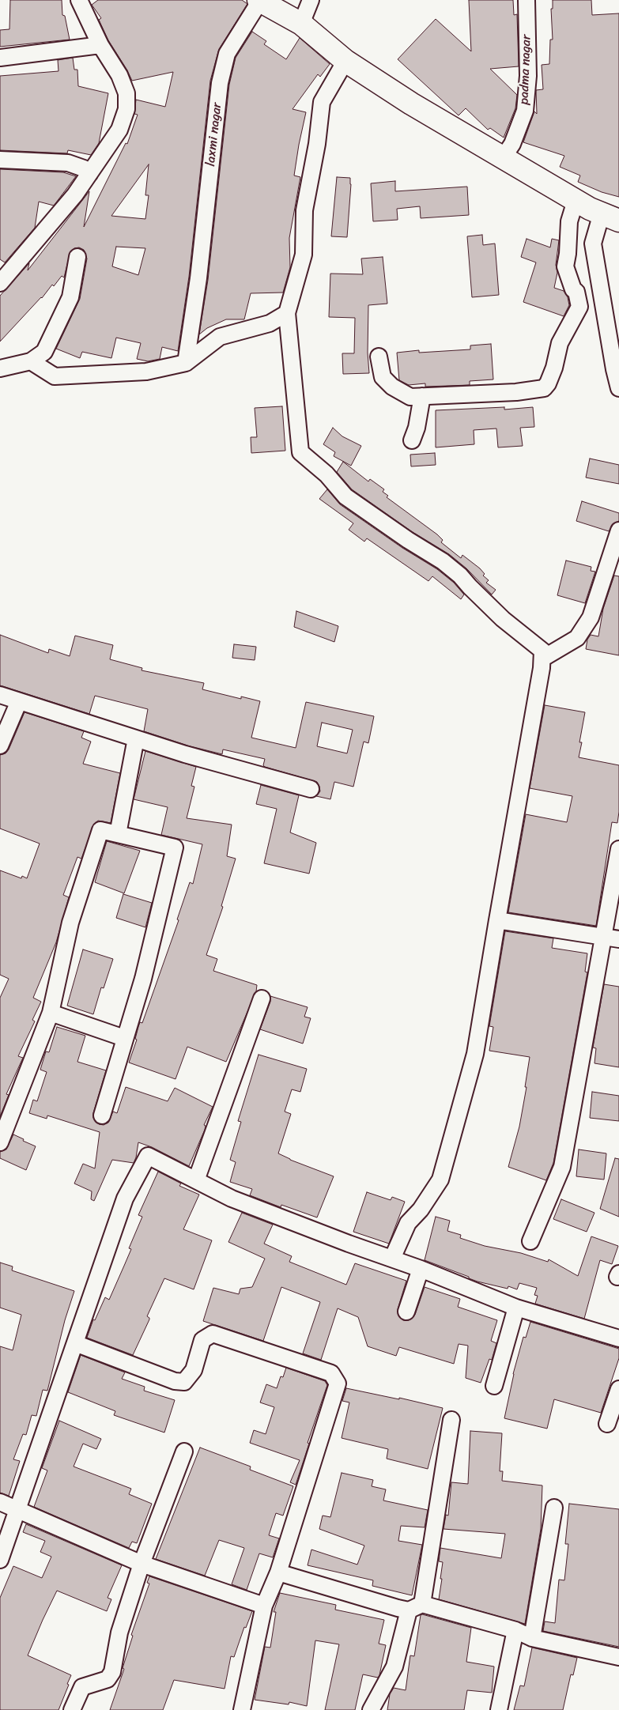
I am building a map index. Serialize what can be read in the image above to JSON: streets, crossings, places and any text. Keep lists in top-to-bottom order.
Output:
{
  "streets": {
    "street": ["padma nagar", "laxmi nagar"]
  }
}
